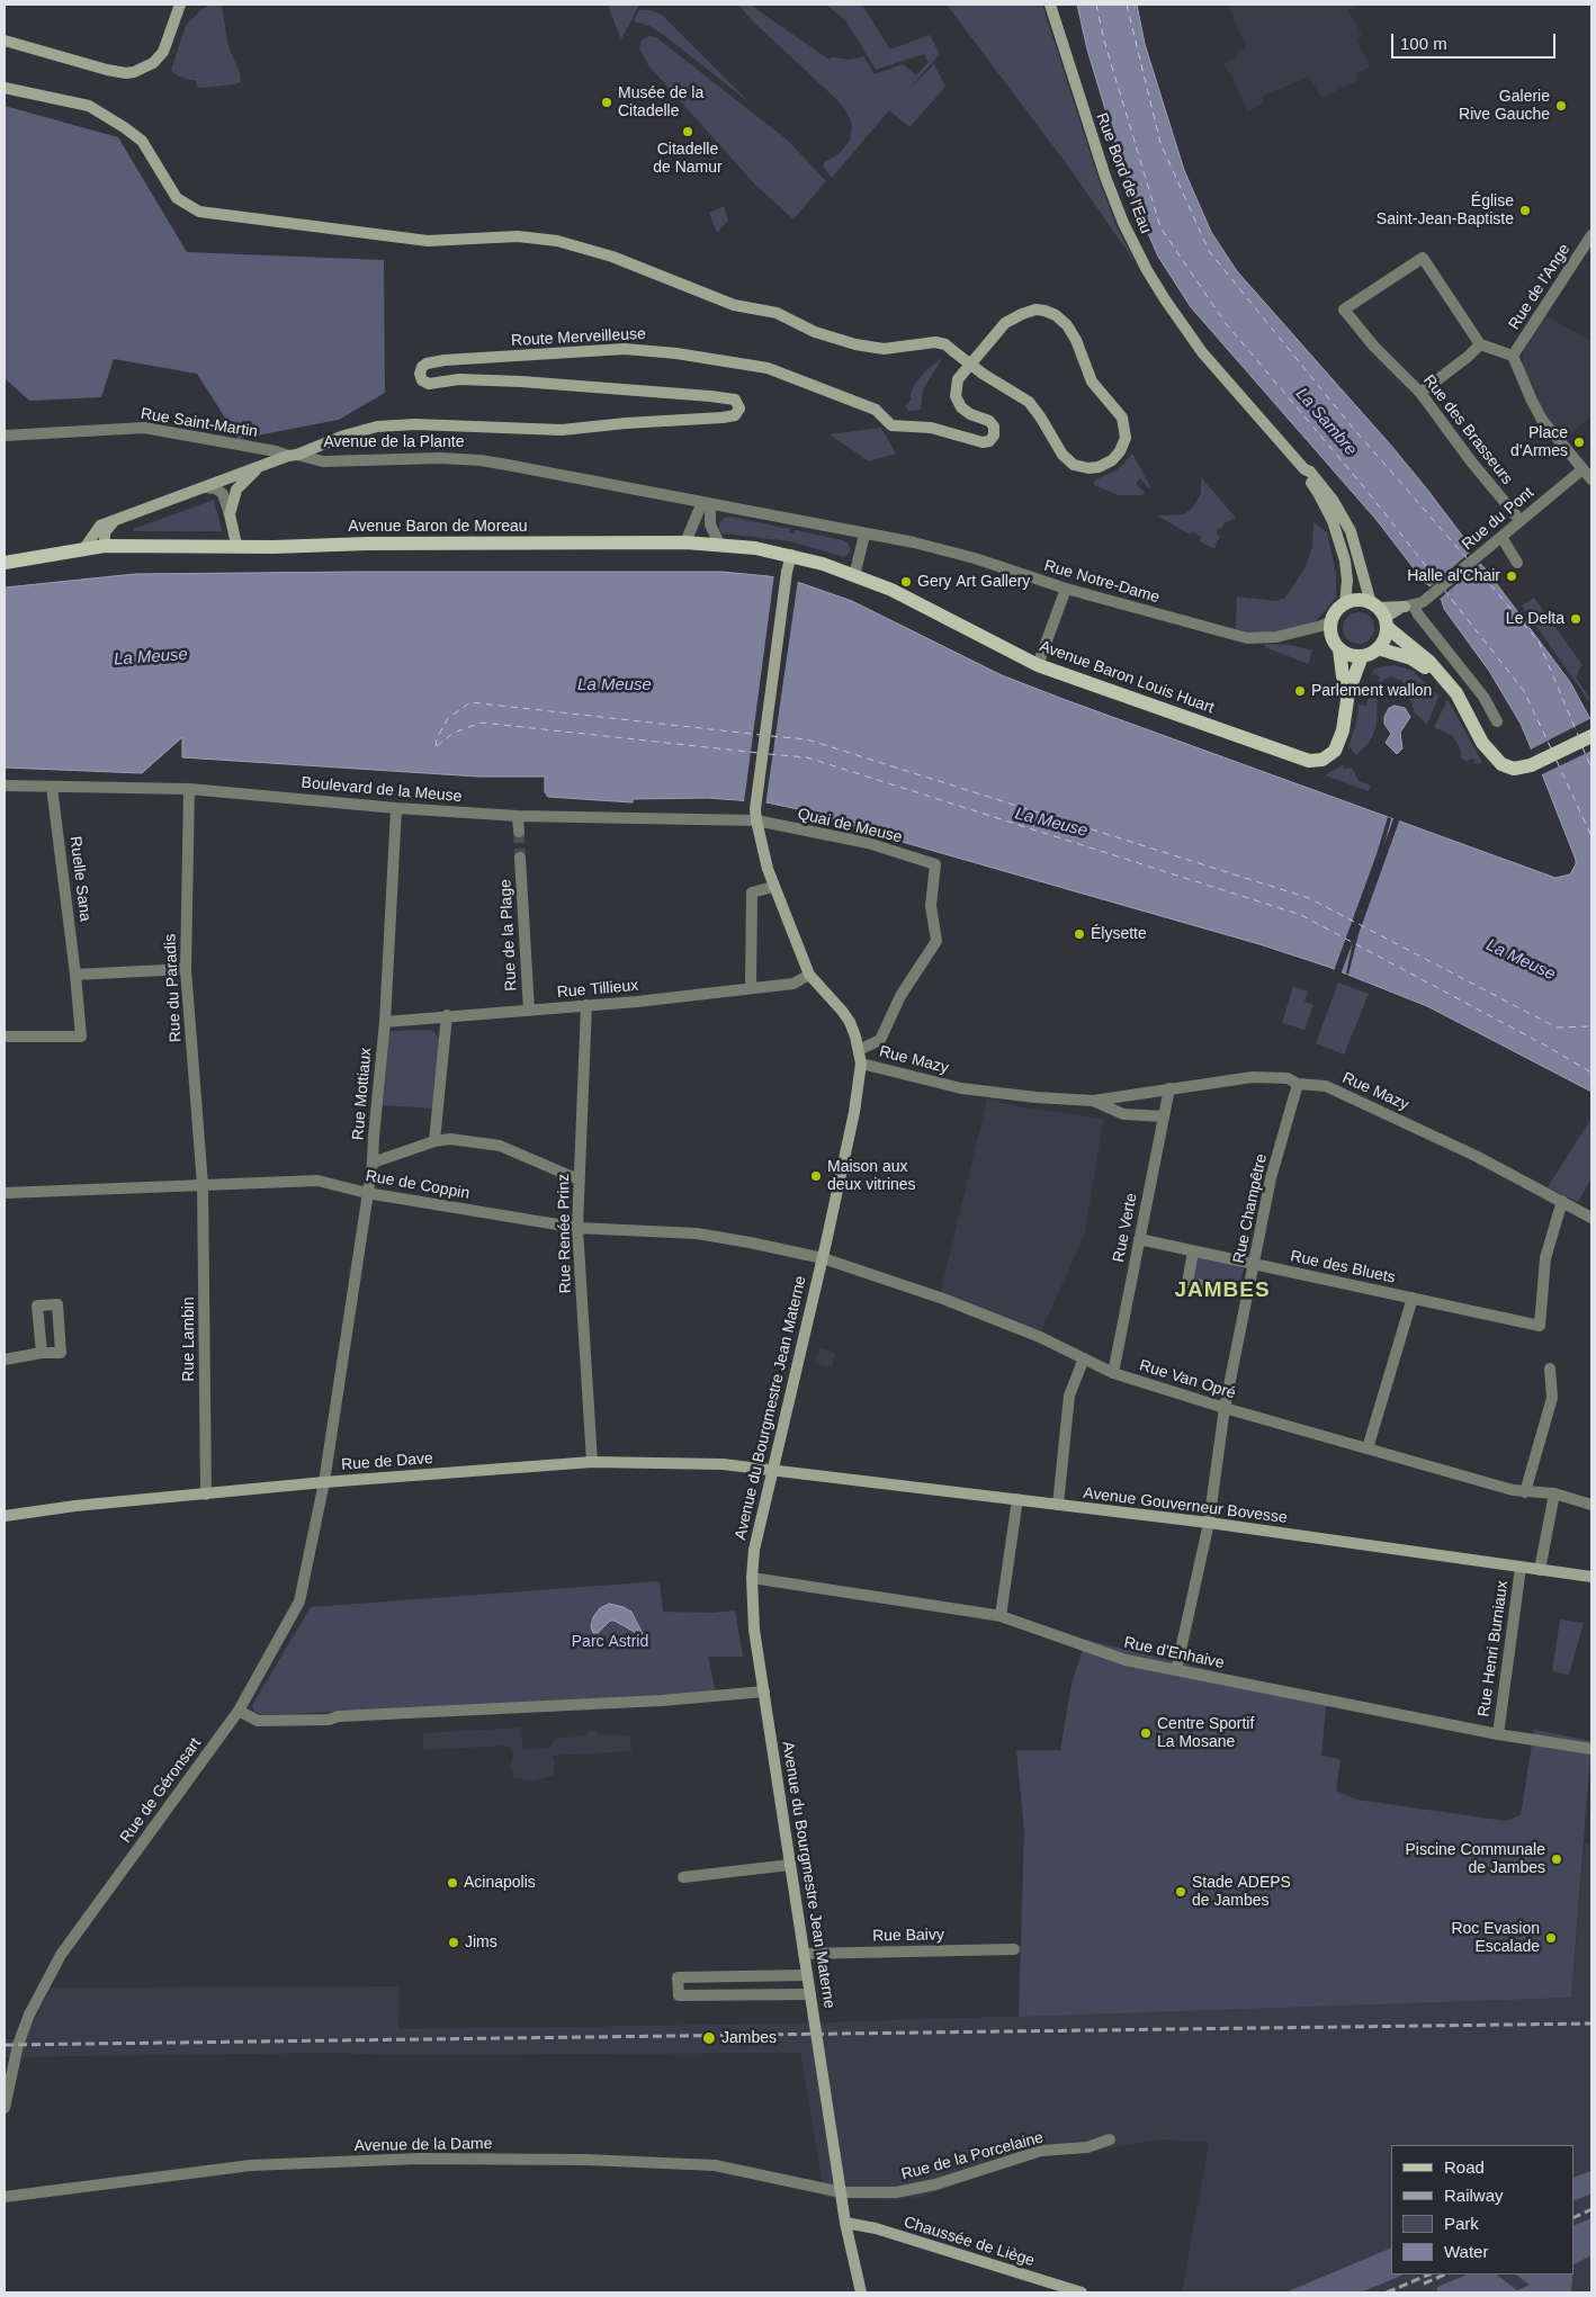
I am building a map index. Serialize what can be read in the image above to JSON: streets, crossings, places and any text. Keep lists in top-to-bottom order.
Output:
{
  "streets": {
    "main road": [
      "Rue Bord de l'Eau",
      "Route Merveilleuse",
      "Rue du Pont",
      "Avenue Baron de Moreau",
      "Avenue Baron Louis Huart",
      "Avenue du Bourgmestre Jean Materne",
      "Rue de Dave",
      "Avenue Gouverneur Bovesse",
      "Chaussée de Liège"
    ],
    "street": [
      "Rue de l'Ange",
      "Rue Saint-Martin",
      "Rue des Brasseurs",
      "Avenue de la Plante",
      "Rue Notre-Dame",
      "Boulevard de la Meuse",
      "Quai de Meuse",
      "Ruelle Sana",
      "Rue de la Plage",
      "Rue du Paradis",
      "Rue Tillieux",
      "Rue Mazy",
      "Rue Mottiaux",
      "Rue de Coppin",
      "Rue Champêtre",
      "Rue Verte",
      "Rue Renée Prinz",
      "Rue des Bluets",
      "Rue Lambin",
      "Rue Van Opré",
      "Rue Henri Burniaux",
      "Rue d'Enhaive",
      "Rue de Géronsart",
      "Rue Baivy",
      "Avenue de la Dame",
      "Rue de la Porcelaine"
    ]
  },
  "crossings": [
    ["Rue Bord de l'Eau", "Rue du Pont"],
    ["Rue Bord de l'Eau", "Rue Notre-Dame"],
    ["Rue Bord de l'Eau", "Avenue Baron Louis Huart"],
    ["Route Merveilleuse", "Rue Saint-Martin"],
    ["Route Merveilleuse", "Avenue de la Plante"],
    ["Rue Saint-Martin", "Avenue de la Plante"],
    ["Rue des Brasseurs", "Rue du Pont"],
    ["Avenue de la Plante", "Rue Notre-Dame"],
    ["Rue du Pont", "Rue Notre-Dame"],
    ["Rue du Pont", "Avenue Baron Louis Huart"],
    ["Avenue Baron de Moreau", "Avenue Baron Louis Huart"],
    ["Avenue Baron de Moreau", "Avenue du Bourgmestre Jean Materne"],
    ["Rue Notre-Dame", "Avenue Baron Louis Huart"],
    ["Avenue Baron Louis Huart", "Avenue du Bourgmestre Jean Materne"],
    ["Boulevard de la Meuse", "Quai de Meuse"],
    ["Boulevard de la Meuse", "Ruelle Sana"],
    ["Boulevard de la Meuse", "Rue du Paradis"],
    ["Boulevard de la Meuse", "Rue Mottiaux"],
    ["Boulevard de la Meuse", "Avenue du Bourgmestre Jean Materne"],
    ["Quai de Meuse", "Avenue du Bourgmestre Jean Materne"],
    ["Rue de la Plage", "Rue Tillieux"],
    ["Rue du Paradis", "Rue de Coppin"],
    ["Rue du Paradis", "Rue Lambin"],
    ["Rue Tillieux", "Rue Mottiaux"],
    ["Rue Tillieux", "Rue Renée Prinz"],
    ["Rue Tillieux", "Avenue du Bourgmestre Jean Materne"],
    ["Rue Mazy", "Rue Champêtre"],
    ["Rue Mazy", "Rue Verte"],
    ["Rue Mazy", "Rue des Bluets"],
    ["Rue Mazy", "Avenue du Bourgmestre Jean Materne"],
    ["Rue Mottiaux", "Rue de Coppin"],
    ["Rue Mottiaux", "Rue de Dave"],
    ["Rue Mottiaux", "Rue de Géronsart"],
    ["Rue de Coppin", "Rue Renée Prinz"],
    ["Rue de Coppin", "Rue Lambin"],
    ["Rue de Coppin", "Rue Van Opré"],
    ["Rue de Coppin", "Avenue du Bourgmestre Jean Materne"],
    ["Rue Champêtre", "Rue des Bluets"],
    ["Rue Champêtre", "Rue Van Opré"],
    ["Rue Champêtre", "Avenue Gouverneur Bovesse"],
    ["Rue Champêtre", "Rue d'Enhaive"],
    ["Rue Verte", "Rue des Bluets"],
    ["Rue Verte", "Rue Van Opré"],
    ["Rue Renée Prinz", "Rue de Dave"],
    ["Rue Lambin", "Rue de Dave"],
    ["Rue Van Opré", "Avenue du Bourgmestre Jean Materne"],
    ["Avenue du Bourgmestre Jean Materne", "Rue de Dave"],
    ["Avenue du Bourgmestre Jean Materne", "Avenue Gouverneur Bovesse"],
    ["Avenue du Bourgmestre Jean Materne", "Rue d'Enhaive"],
    ["Avenue du Bourgmestre Jean Materne", "Rue Baivy"],
    ["Avenue du Bourgmestre Jean Materne", "Avenue de la Dame"],
    ["Avenue du Bourgmestre Jean Materne", "Rue de la Porcelaine"],
    ["Avenue du Bourgmestre Jean Materne", "Chaussée de Liège"],
    ["Rue de Dave", "Avenue Gouverneur Bovesse"],
    ["Rue de Dave", "Rue de Géronsart"],
    ["Avenue Gouverneur Bovesse", "Rue Henri Burniaux"],
    ["Rue Henri Burniaux", "Rue d'Enhaive"],
    ["Avenue de la Dame", "Rue de la Porcelaine"]
  ],
  "districts": ["JAMBES"],
  "water": ["La Sambre", "La Meuse"],
  "parks": ["Parc Astrid"],
  "places": [
    "Musée de la Citadelle",
    "Galerie Rive Gauche",
    "Citadelle de Namur",
    "Église Saint-Jean-Baptiste",
    "Place d'Armes",
    "Halle al'Chair",
    "Gery Art Gallery",
    "Le Delta",
    "Parlement wallon",
    "Élysette",
    "Maison aux deux vitrines",
    "Centre Sportif La Mosane",
    "Piscine Communale de Jambes",
    "Acinapolis",
    "Stade ADEPS de Jambes",
    "Roc Evasion Escalade",
    "Jims",
    "Jambes"
  ],
  "legend": [
    "Road",
    "Railway",
    "Park",
    "Water"
  ],
  "scale_bar": "100 m"
}
